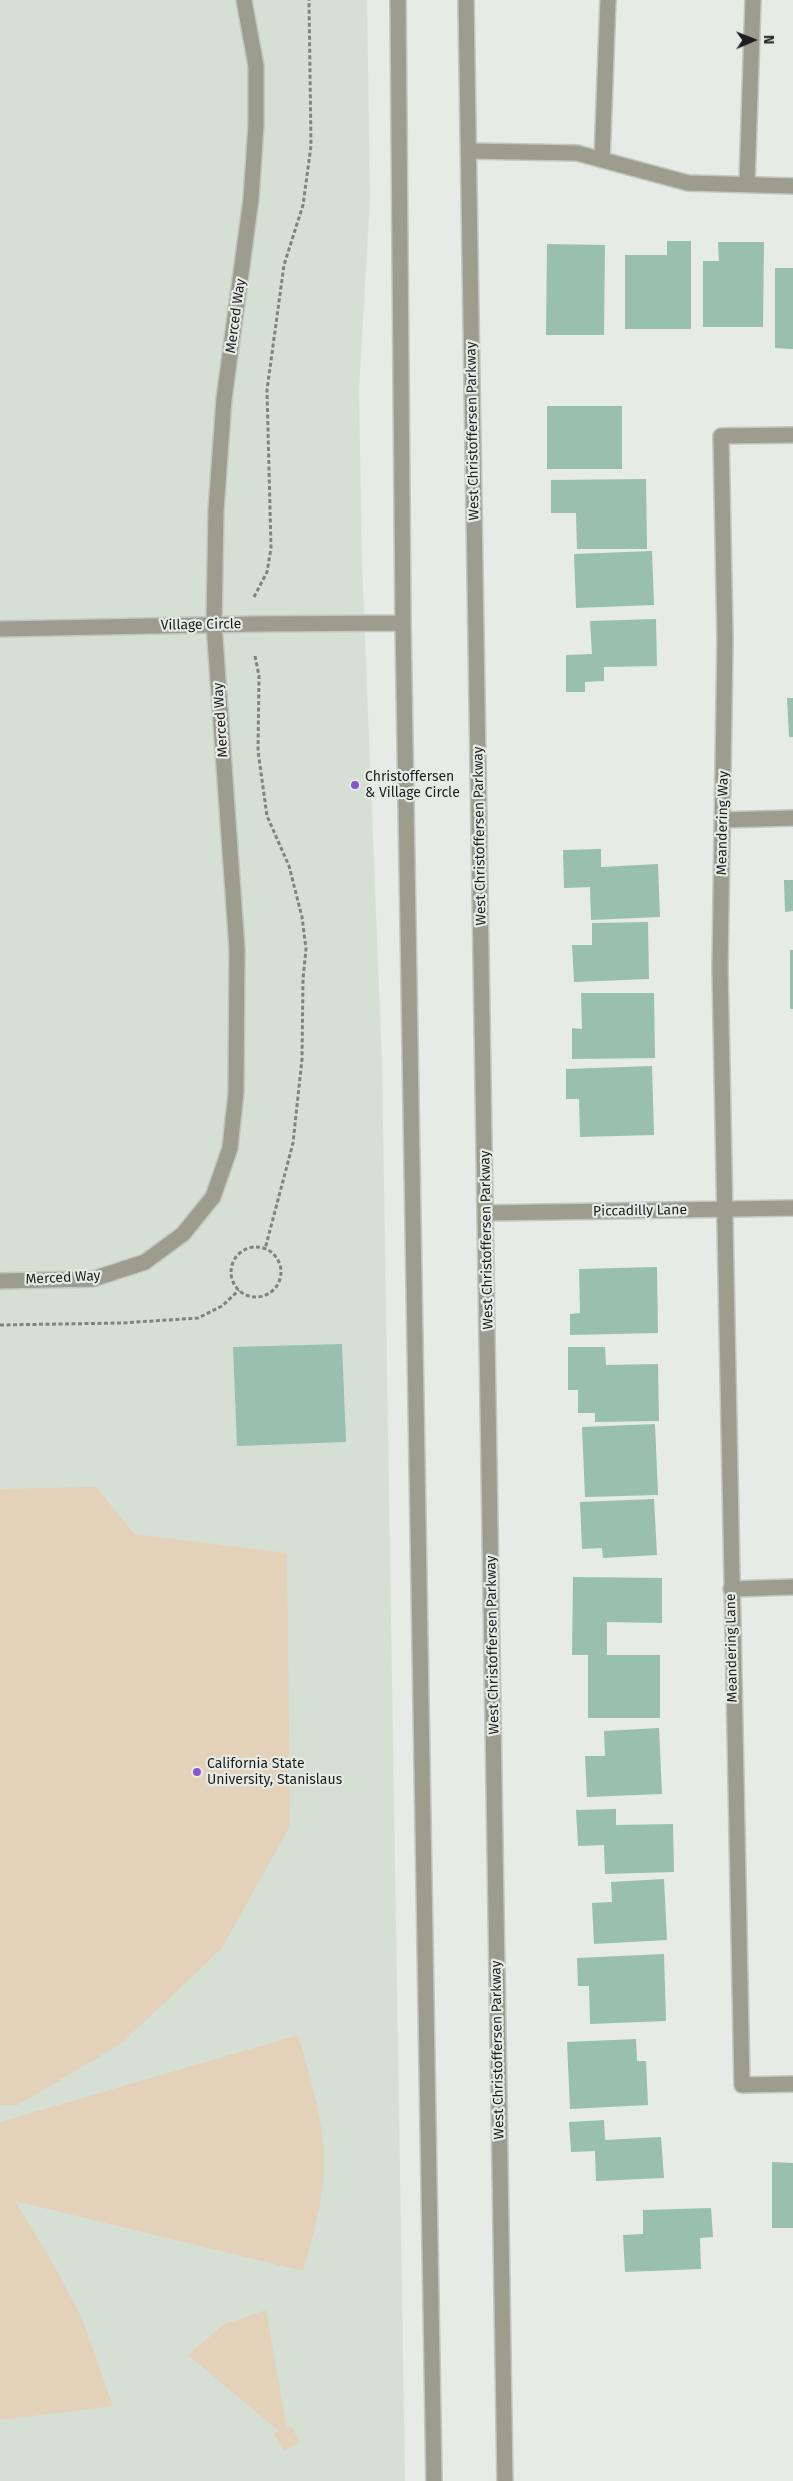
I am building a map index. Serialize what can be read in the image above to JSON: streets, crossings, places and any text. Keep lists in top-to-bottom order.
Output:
{
  "streets": {
    "street": [
      "Merced Way",
      "West Christoffersen Parkway",
      "Village Circle",
      "Meandering Way",
      "Piccadilly Lane",
      "Meandering Lane"
    ]
  },
  "crossings": [
    ["Merced Way", "Village Circle"],
    ["West Christoffersen Parkway", "Piccadilly Lane"],
    ["Meandering Way", "Piccadilly Lane"],
    ["Meandering Way", "Meandering Lane"],
    ["Piccadilly Lane", "Meandering Lane"]
  ],
  "places": ["Christoffersen & Village Circle", "California State University, Stanislaus"],
  "north": "right"
}
